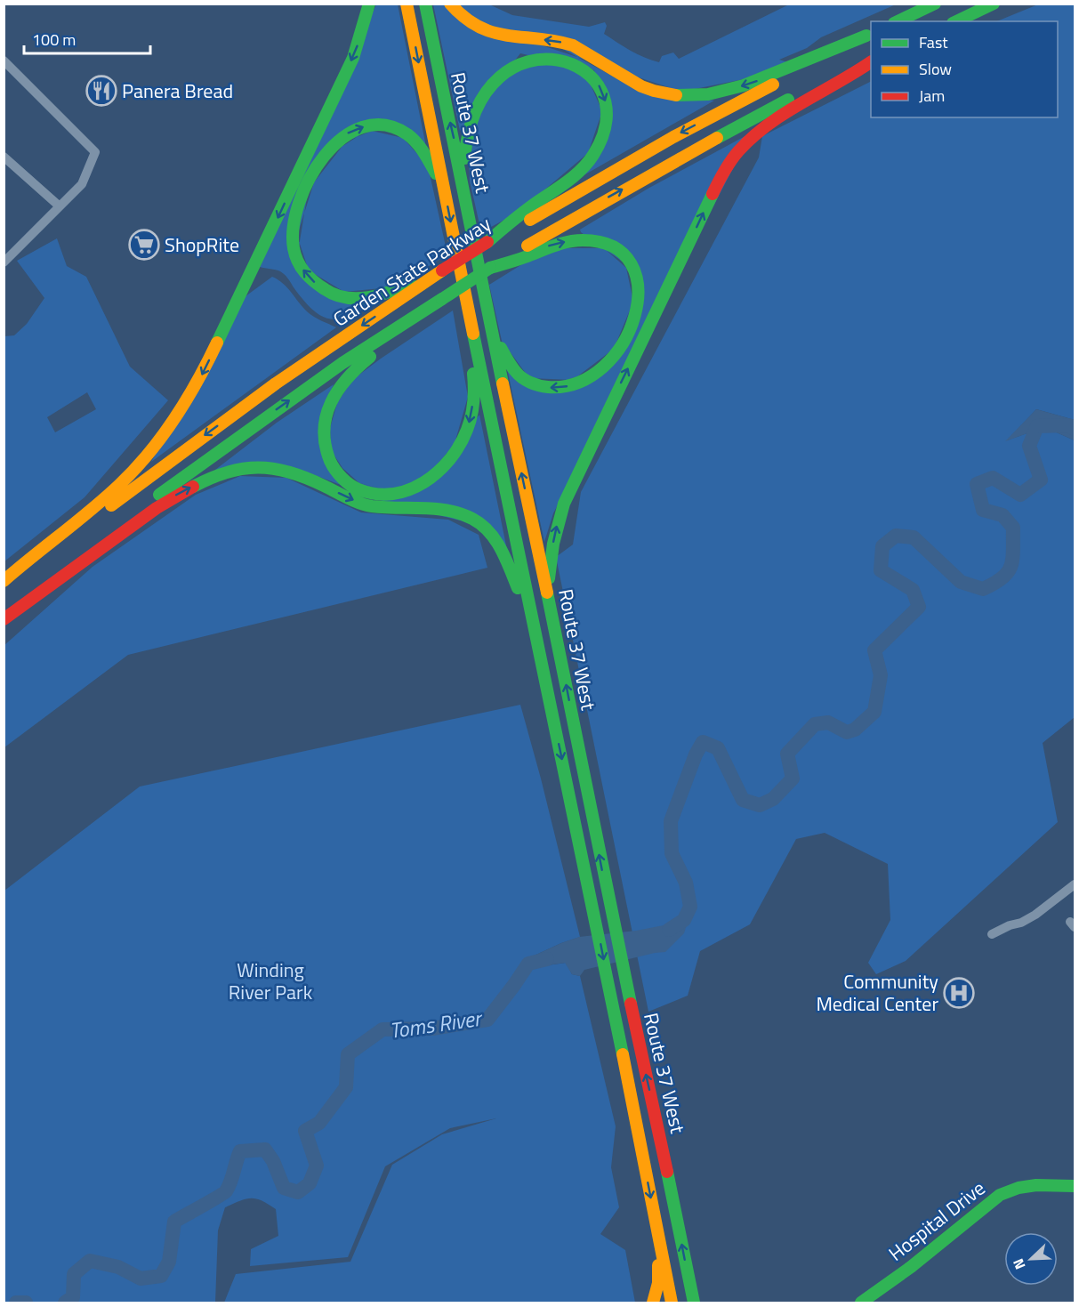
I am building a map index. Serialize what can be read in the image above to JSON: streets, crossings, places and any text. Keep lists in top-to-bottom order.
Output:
{
  "streets": {
    "main road": ["Route 37 West", "Garden State Parkway", "Hospital Drive"]
  },
  "water": ["Toms River"],
  "parks": ["Winding River Park"],
  "places": {
    "restaurant": ["Panera Bread"],
    "supermarket": ["ShopRite"],
    "hospital": ["Community Medical Center"]
  },
  "legend": ["Fast", "Slow", "Jam"],
  "scale_bar": "100 m",
  "north": "bottom left"
}
